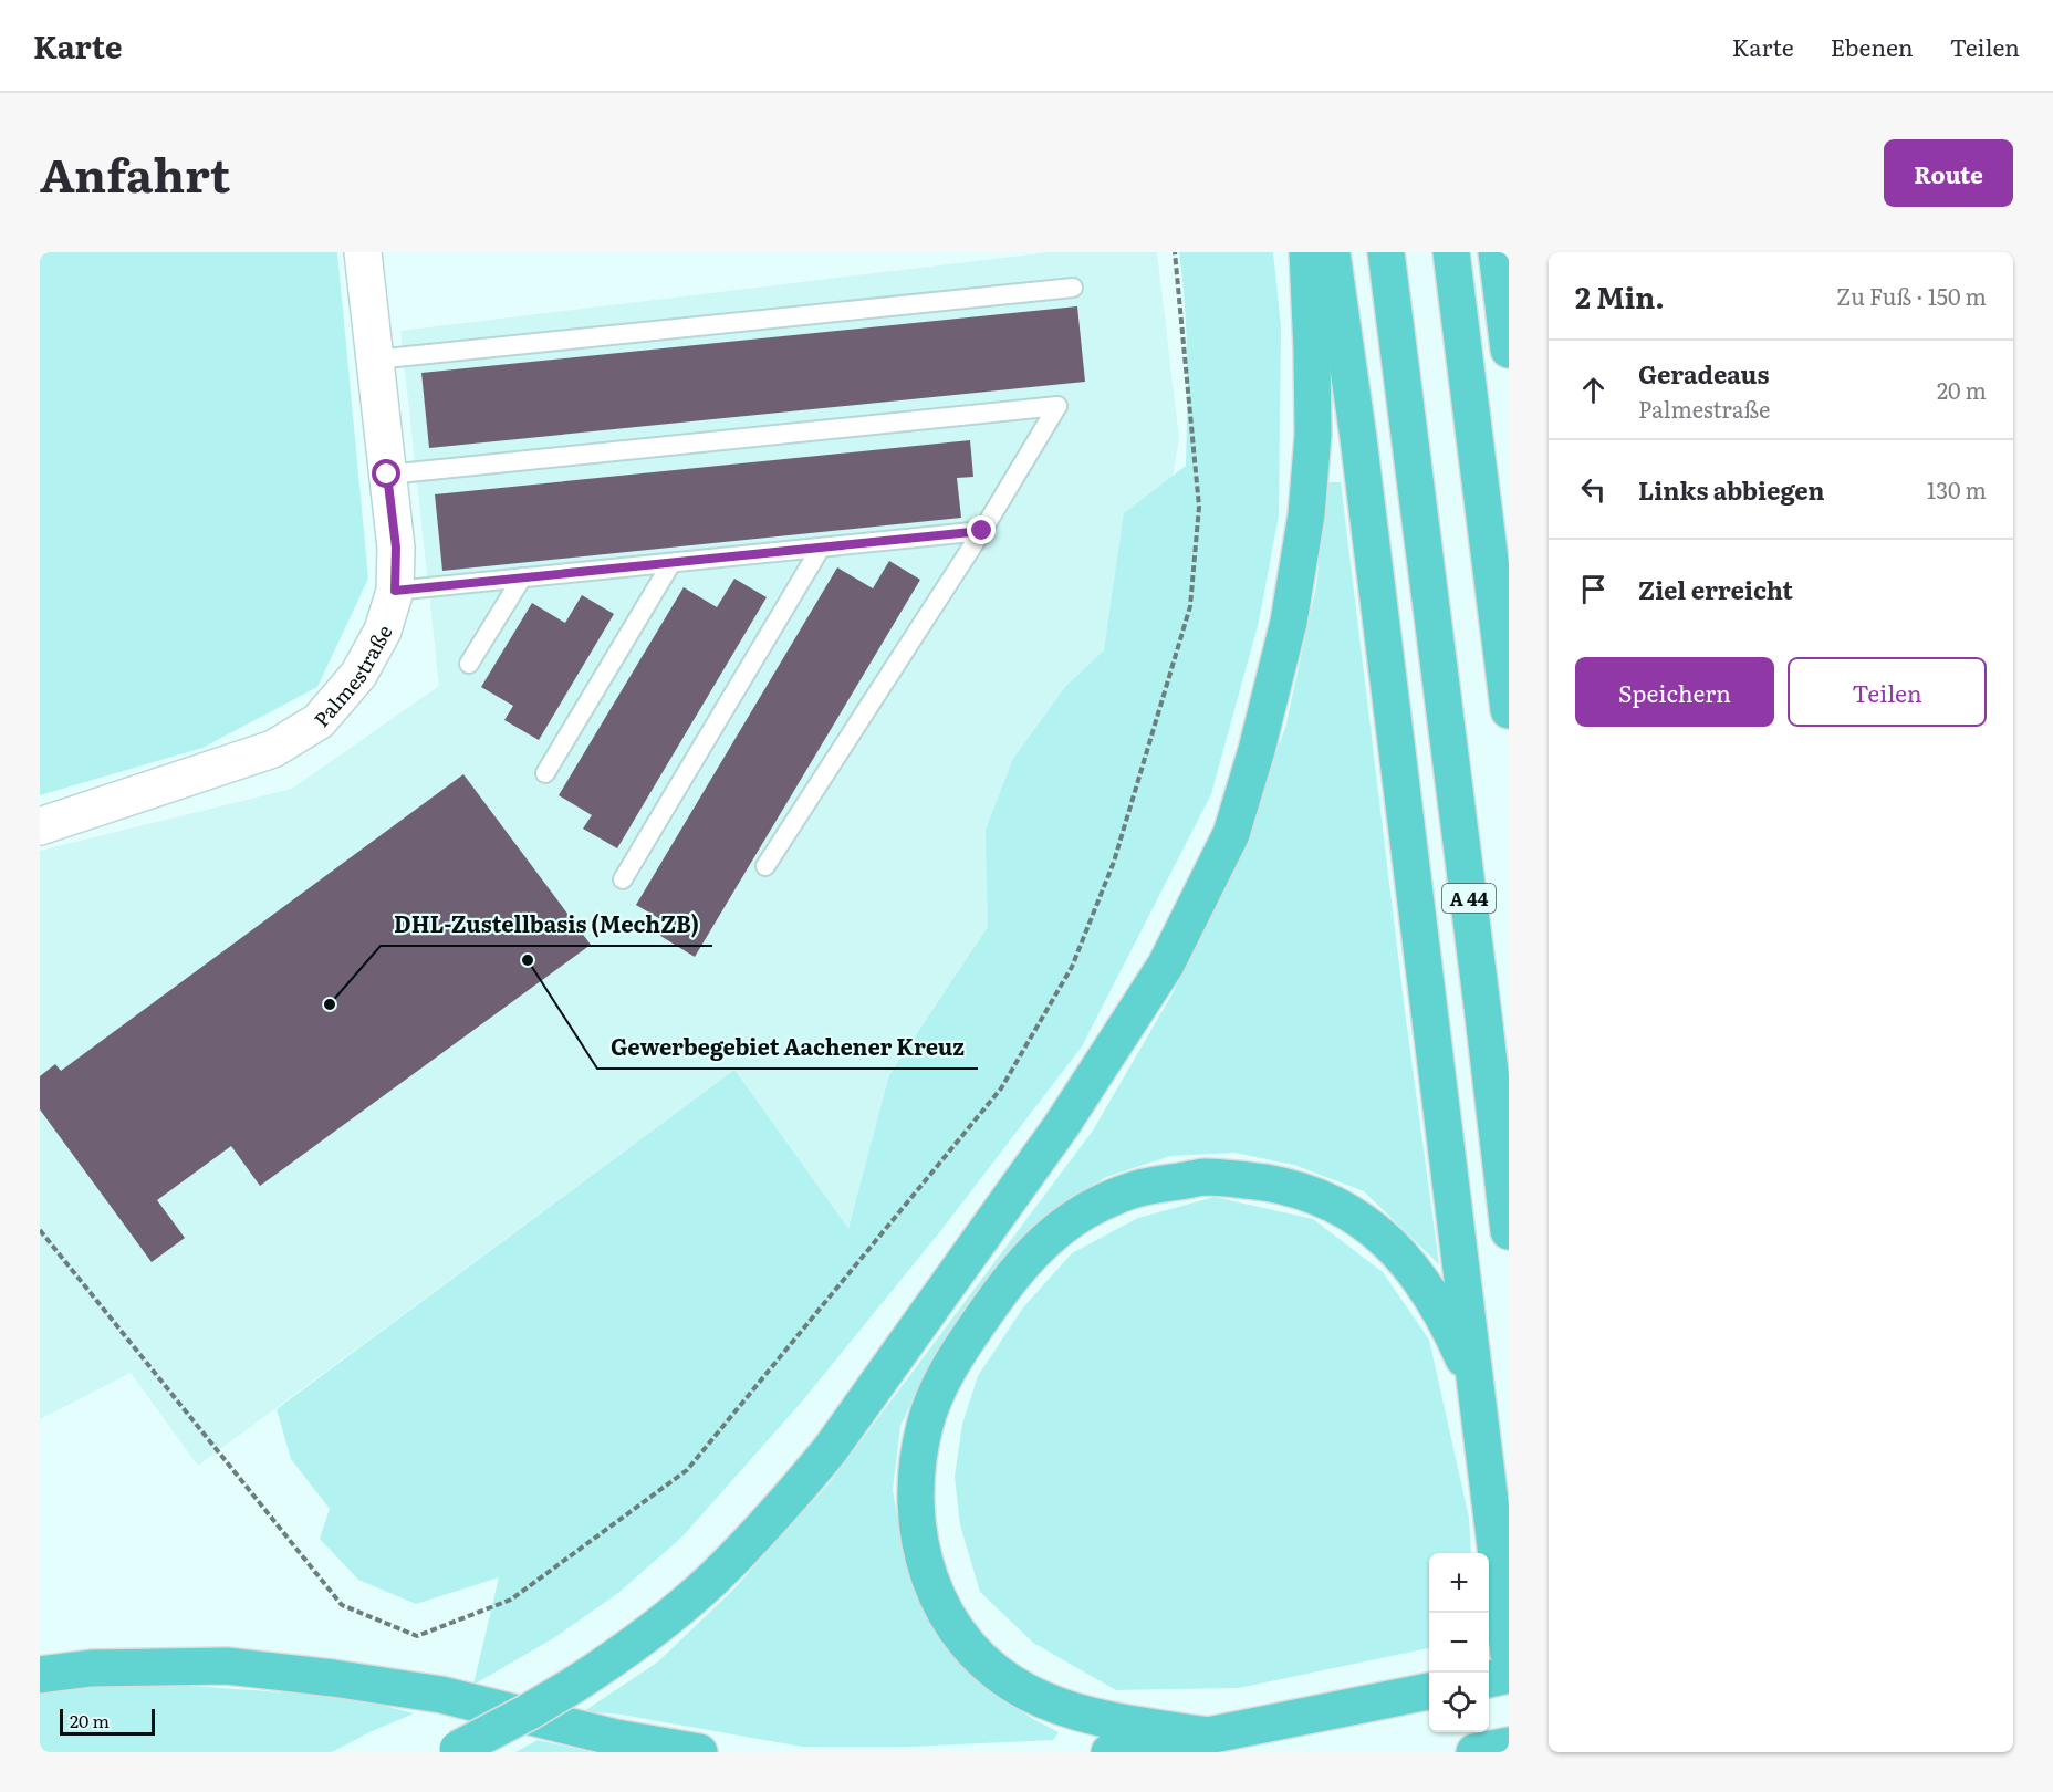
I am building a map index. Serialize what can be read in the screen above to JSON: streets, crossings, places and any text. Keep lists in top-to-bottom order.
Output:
{
  "streets": {
    "highway": ["A 44"],
    "street": ["Palmestraße"]
  },
  "places": ["Gewerbegebiet Aachener Kreuz", "DHL-Zustellbasis (MechZB)"],
  "scale_bar": "20 m",
  "page": {
    "header": "Karte",
    "nav": ["Karte", "Ebenen", "Teilen"],
    "title": "Anfahrt",
    "buttons": [
      "Route",
      ["Speichern", "Teilen"]
    ],
    "heading": ["2 Min.", "Zu Fuß · 150 m"],
    "list": [
      ["Geradeaus", "Palmestraße", "20 m"],
      ["Links abbiegen", "130 m"],
      "Ziel erreicht"
    ],
    "map_buttons": ["+", "−"],
    "scale": "20 m"
  }
}
